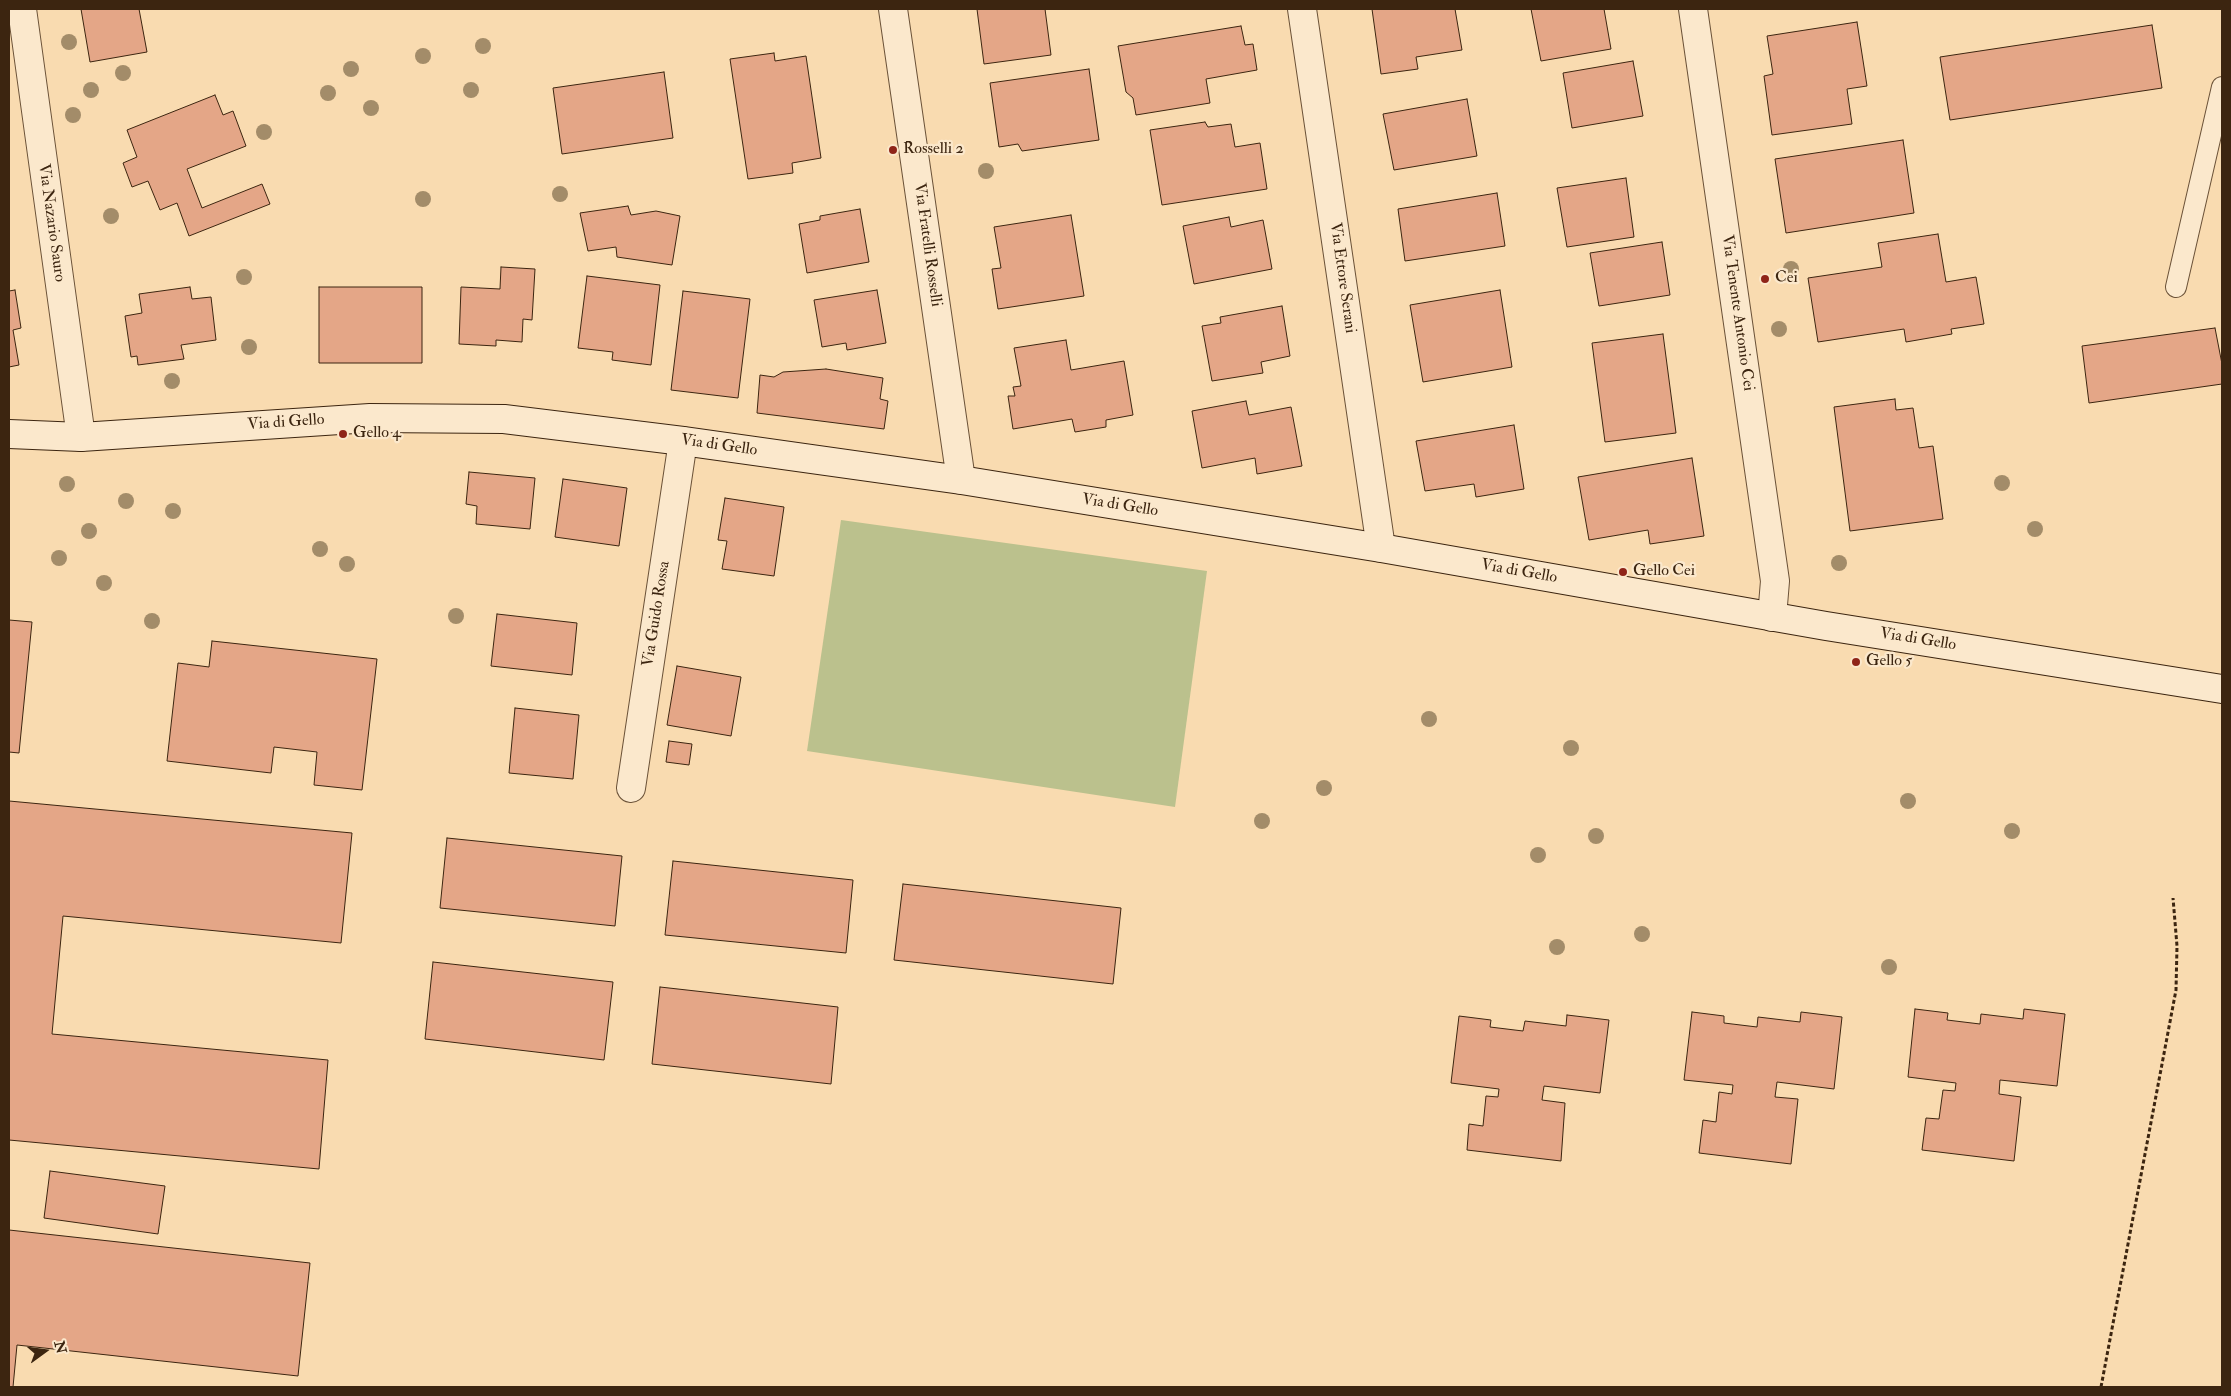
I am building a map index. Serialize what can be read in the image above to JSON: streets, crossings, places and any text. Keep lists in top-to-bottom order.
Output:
{
  "streets": {
    "street": [
      "Via Nazario Sauro",
      "Via Fratelli Rosselli",
      "Via Ettore Serani",
      "Via Tenente Antonio Cei",
      "Via di Gello",
      "Via Guido Rossa"
    ]
  },
  "crossings": [
    ["Via Nazario Sauro", "Via di Gello"],
    ["Via Fratelli Rosselli", "Via di Gello"],
    ["Via Ettore Serani", "Via di Gello"],
    ["Via Tenente Antonio Cei", "Via di Gello"],
    ["Via di Gello", "Via Guido Rossa"]
  ],
  "places": [
    "Rosselli 2",
    "Cei",
    "Gello 4",
    "Gello Cei",
    "Gello 5"
  ],
  "north": "right"
}
